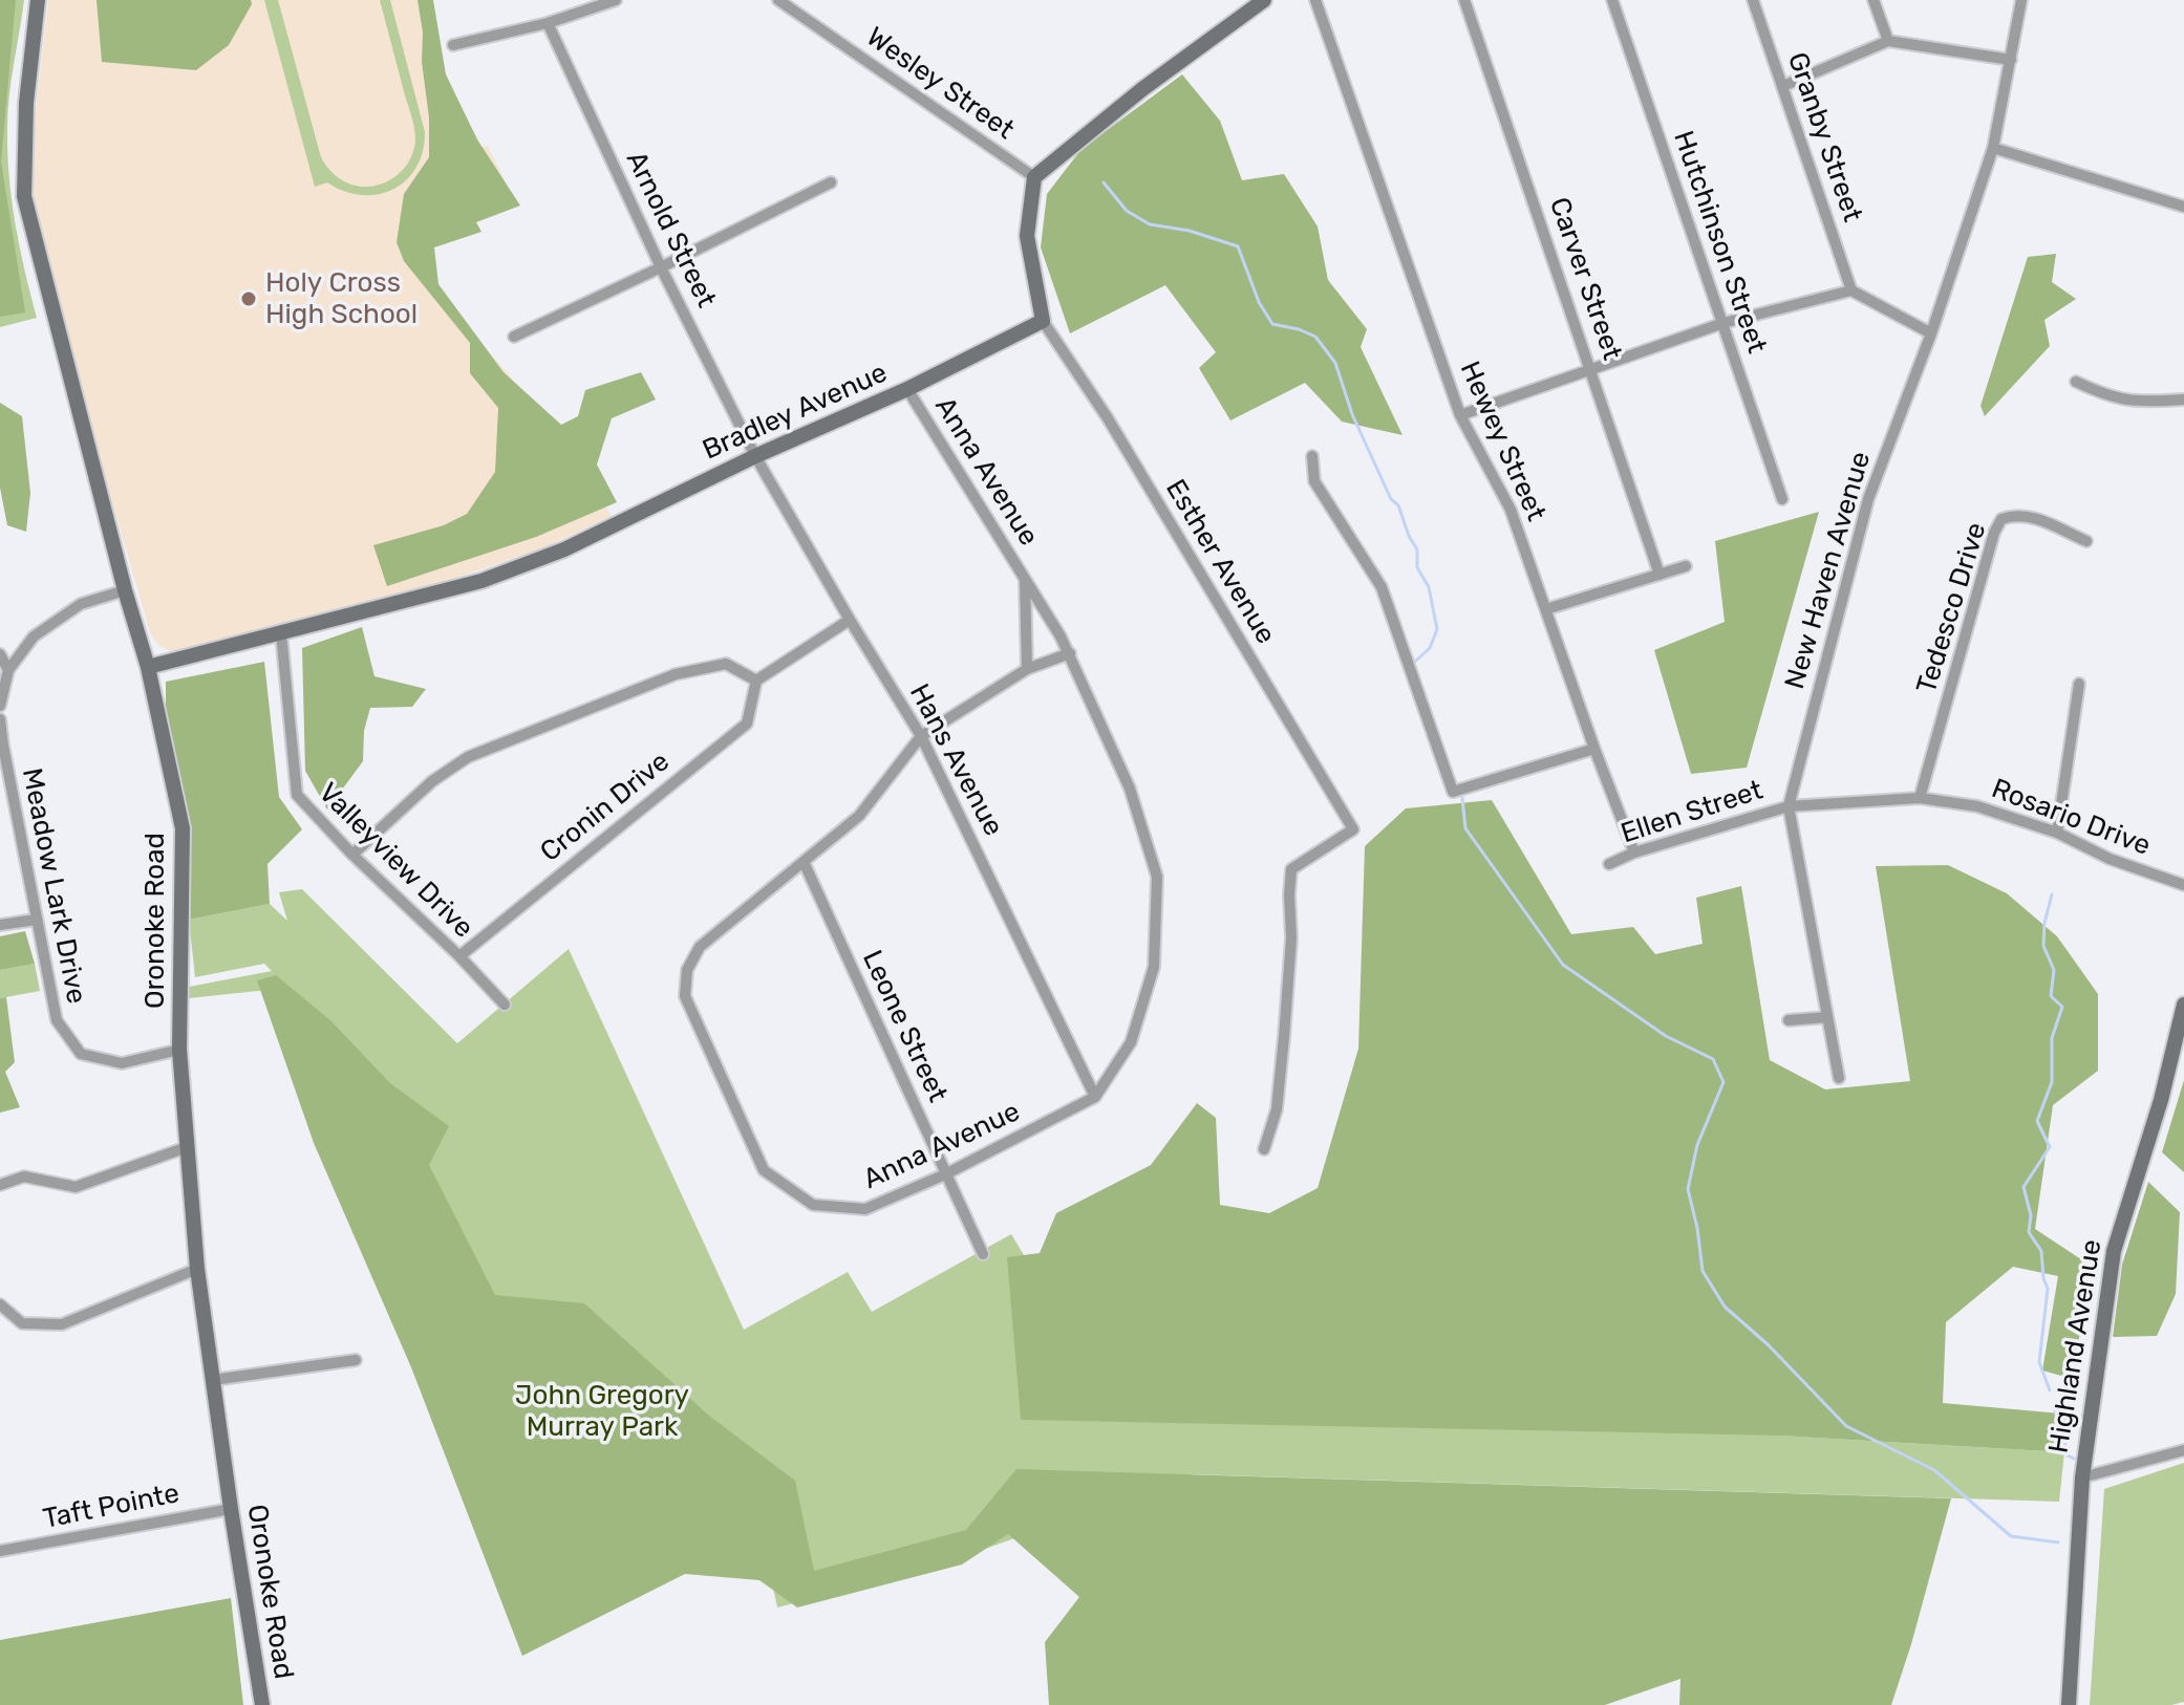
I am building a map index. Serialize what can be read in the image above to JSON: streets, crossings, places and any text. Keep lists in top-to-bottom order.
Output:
{
  "streets": {
    "street": [
      "Wesley Street",
      "Granby Street",
      "Arnold Street",
      "Hutchinson Street",
      "Carver Street",
      "Bradley Avenue",
      "Hewey Street",
      "Anna Avenue",
      "Esther Avenue",
      "New Haven Avenue",
      "Tedesco Drive",
      "Hans Avenue",
      "Cronin Drive",
      "Ellen Street",
      "Rosario Drive",
      "Valleyview Drive",
      "Meadow Lark Drive",
      "Oronoke Road",
      "Leone Street",
      "Highland Avenue",
      "Taft Pointe"
    ]
  },
  "crossings": [
    ["Arnold Street", "Bradley Avenue"],
    ["Arnold Street", "Hans Avenue"],
    ["Bradley Avenue", "Anna Avenue"],
    ["Bradley Avenue", "Esther Avenue"],
    ["Bradley Avenue", "Hans Avenue"],
    ["Bradley Avenue", "Valleyview Drive"],
    ["Bradley Avenue", "Oronoke Road"],
    ["Hewey Street", "Ellen Street"],
    ["Anna Avenue", "Hans Avenue"],
    ["Anna Avenue", "Leone Street"],
    ["New Haven Avenue", "Ellen Street"],
    ["New Haven Avenue", "Rosario Drive"],
    ["Tedesco Drive", "Rosario Drive"],
    ["Cronin Drive", "Valleyview Drive"],
    ["Ellen Street", "Rosario Drive"],
    ["Meadow Lark Drive", "Oronoke Road"],
    ["Oronoke Road", "Taft Pointe"]
  ],
  "parks": ["John Gregory Murray Park"],
  "places": ["Holy Cross High School"]
}
